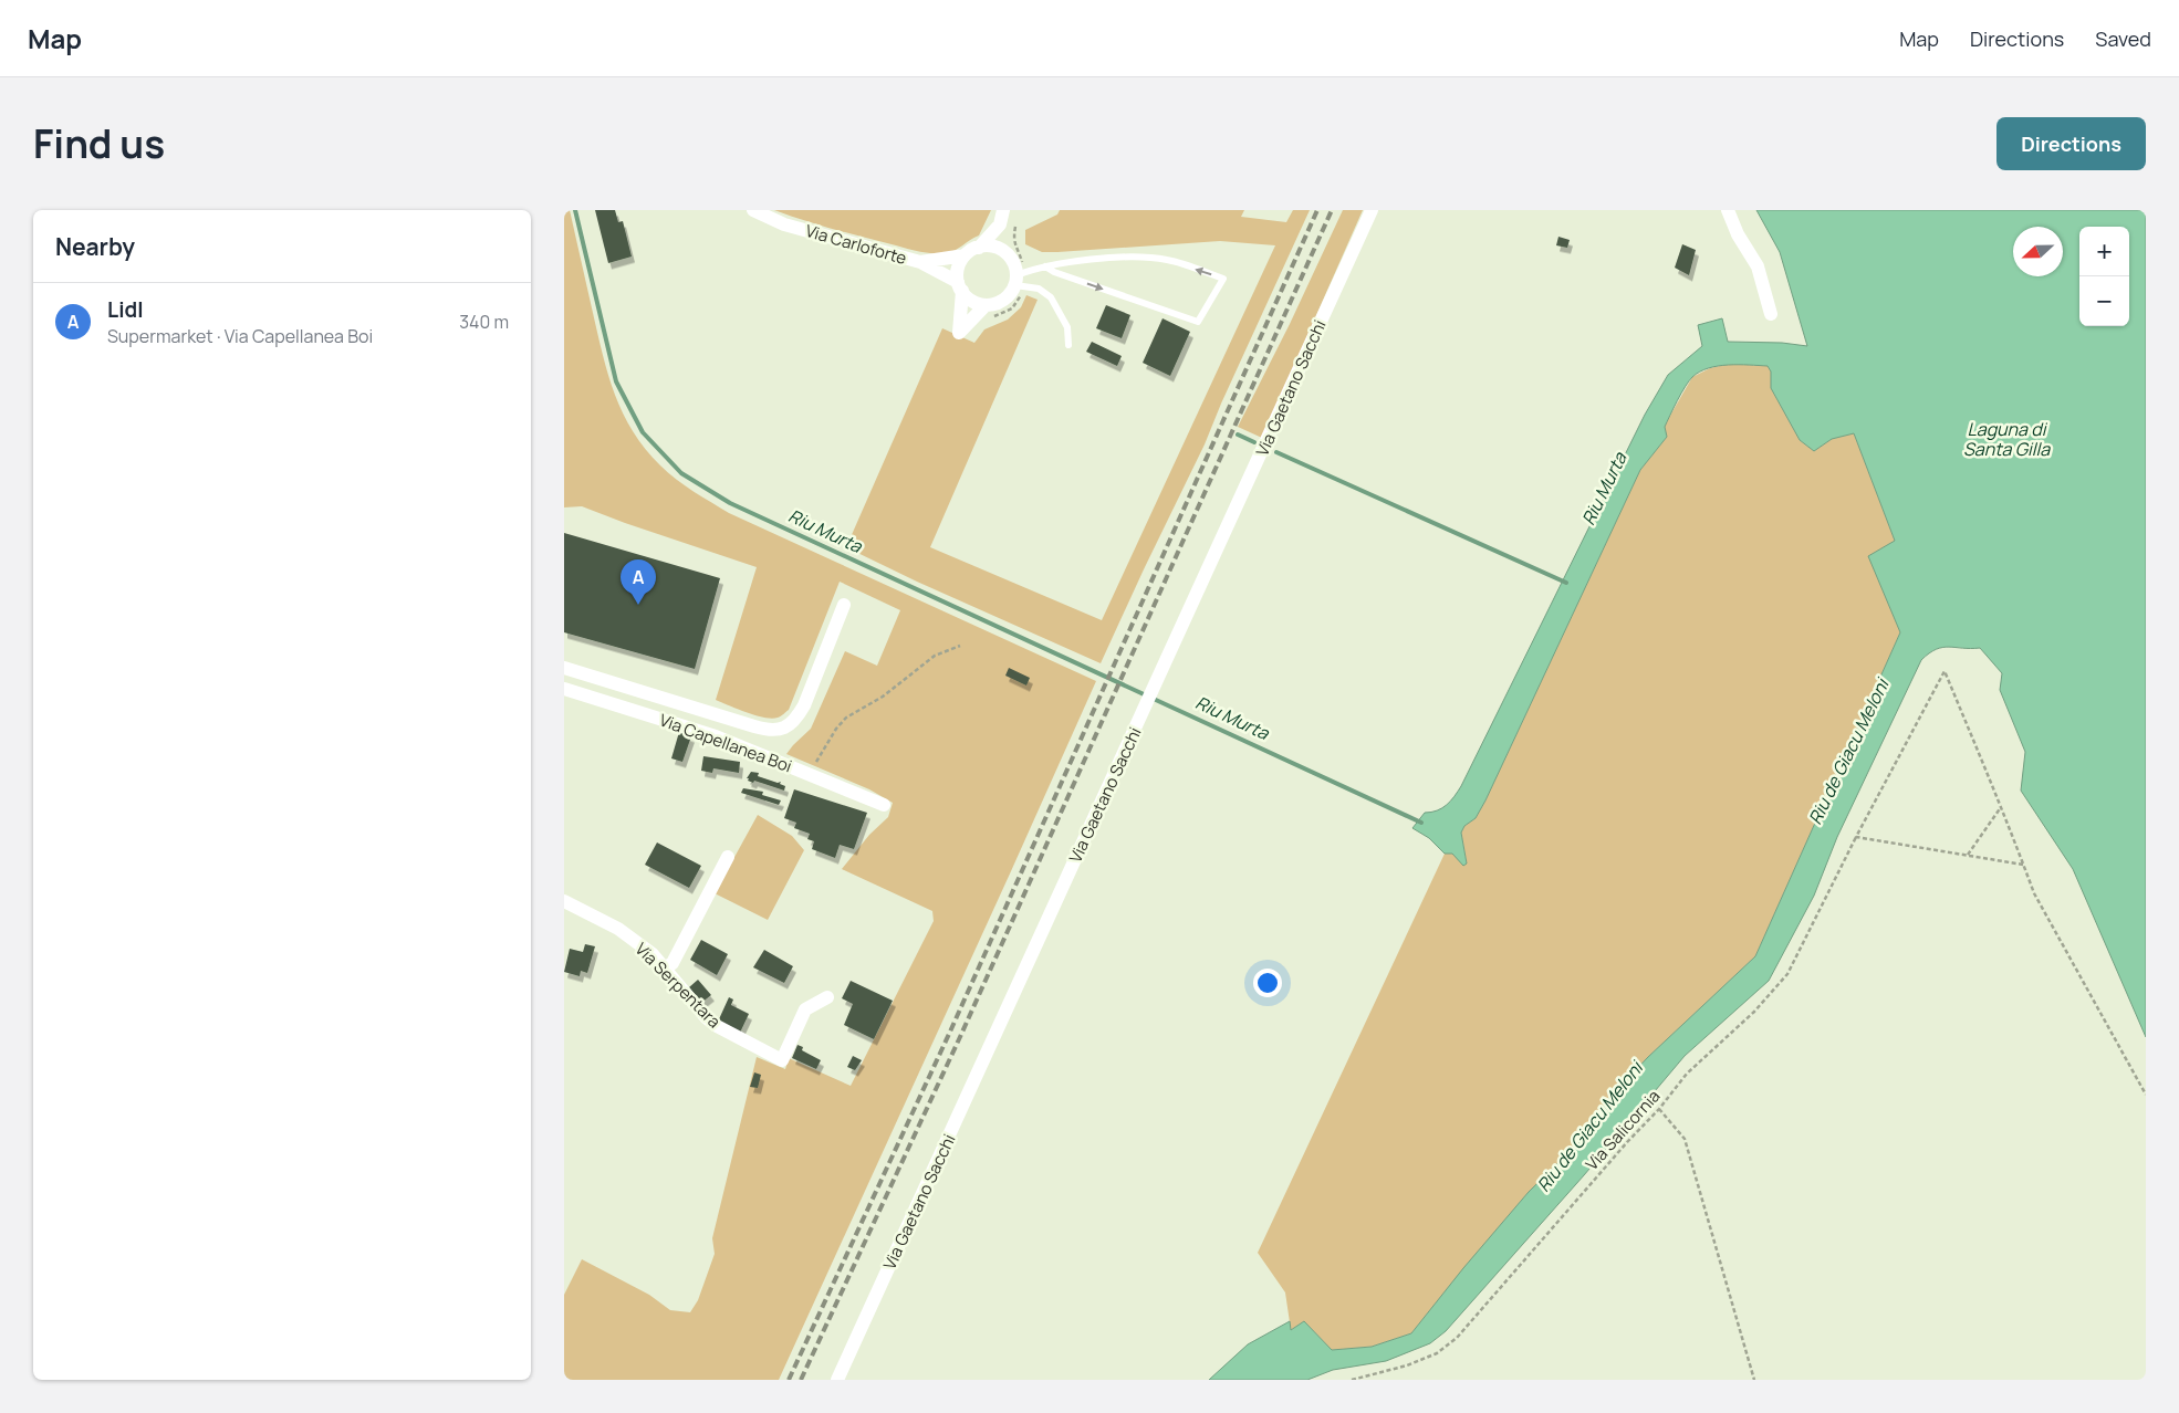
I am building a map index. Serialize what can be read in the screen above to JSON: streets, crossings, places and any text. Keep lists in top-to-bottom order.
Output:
{
  "streets": {
    "street": [
      "Via Carloforte",
      "Via Gaetano Sacchi",
      "Via Capellanea Boi",
      "Via Serpentara"
    ],
    "path": ["Via Salicornia"]
  },
  "water": ["Laguna di Santa Gilla", "Riu Murta", "Riu de Giacu Meloni"],
  "north": "left",
  "page": {
    "header": "Map",
    "nav": ["Map", "Directions", "Saved"],
    "title": "Find us",
    "buttons": "Directions",
    "heading": "Nearby",
    "map_buttons": ["+", "−"],
    "list": [
      {
        "mark": "A",
        "name": "Lidl",
        "note": "Supermarket · Via Capellanea Boi",
        "value": "340 m"
      }
    ],
    "pins": "A"
  }
}
